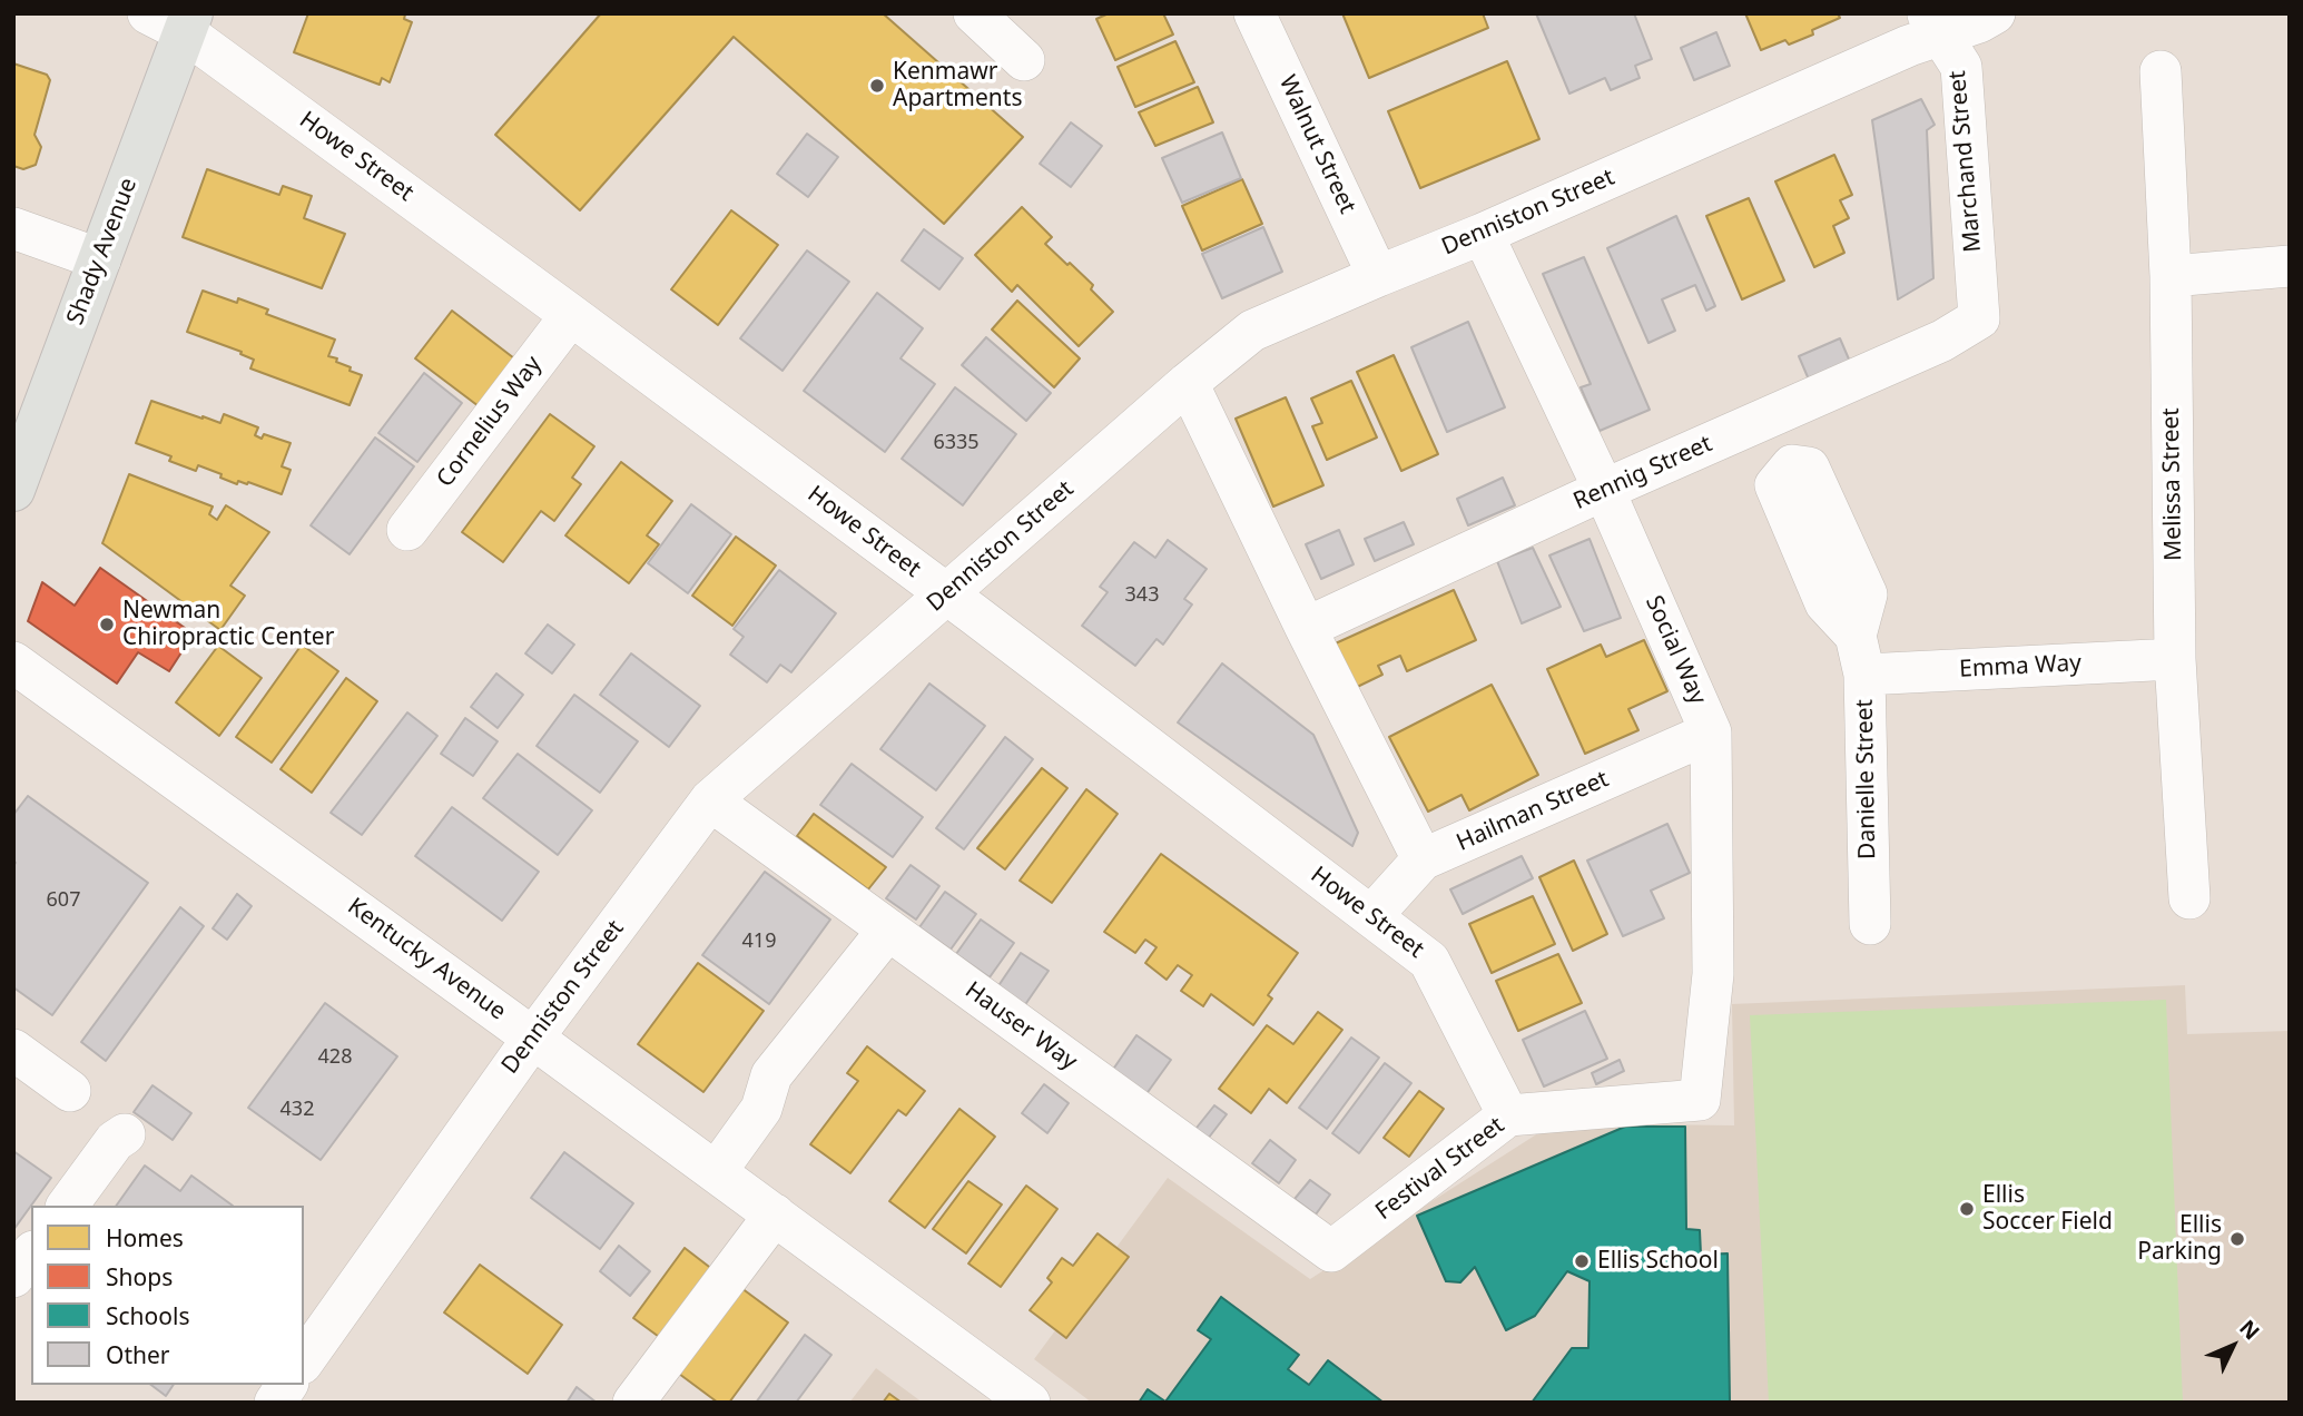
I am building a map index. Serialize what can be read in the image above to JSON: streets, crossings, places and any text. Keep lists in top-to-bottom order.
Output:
{
  "streets": {
    "main road": ["Shady Avenue"],
    "street": [
      "Walnut Street",
      "Howe Street",
      "Marchand Street",
      "Denniston Street",
      "Cornelius Way",
      "Rennig Street",
      "Melissa Street",
      "Social Way",
      "Emma Way",
      "Danielle Street",
      "Hailman Street",
      "Kentucky Avenue",
      "Hauser Way",
      "Festival Street"
    ]
  },
  "crossings": [
    ["Walnut Street", "Denniston Street"],
    ["Howe Street", "Denniston Street"],
    ["Howe Street", "Shady Avenue"],
    ["Howe Street", "Cornelius Way"],
    ["Howe Street", "Hailman Street"],
    ["Howe Street", "Festival Street"],
    ["Marchand Street", "Denniston Street"],
    ["Marchand Street", "Rennig Street"],
    ["Denniston Street", "Social Way"],
    ["Denniston Street", "Kentucky Avenue"],
    ["Denniston Street", "Hauser Way"],
    ["Rennig Street", "Social Way"],
    ["Melissa Street", "Emma Way"],
    ["Social Way", "Hailman Street"],
    ["Social Way", "Festival Street"],
    ["Emma Way", "Danielle Street"],
    ["Hauser Way", "Festival Street"]
  ],
  "places": [
    "Kenmawr Apartments",
    "Newman Chiropractic Center",
    "Ellis Soccer Field",
    "Ellis Parking",
    "Ellis School"
  ],
  "house_numbers": [
    "6335",
    "343",
    "607",
    "419",
    "428",
    "432"
  ],
  "legend": [
    "Homes",
    "Shops",
    "Schools",
    "Other"
  ],
  "north": "top right"
}
